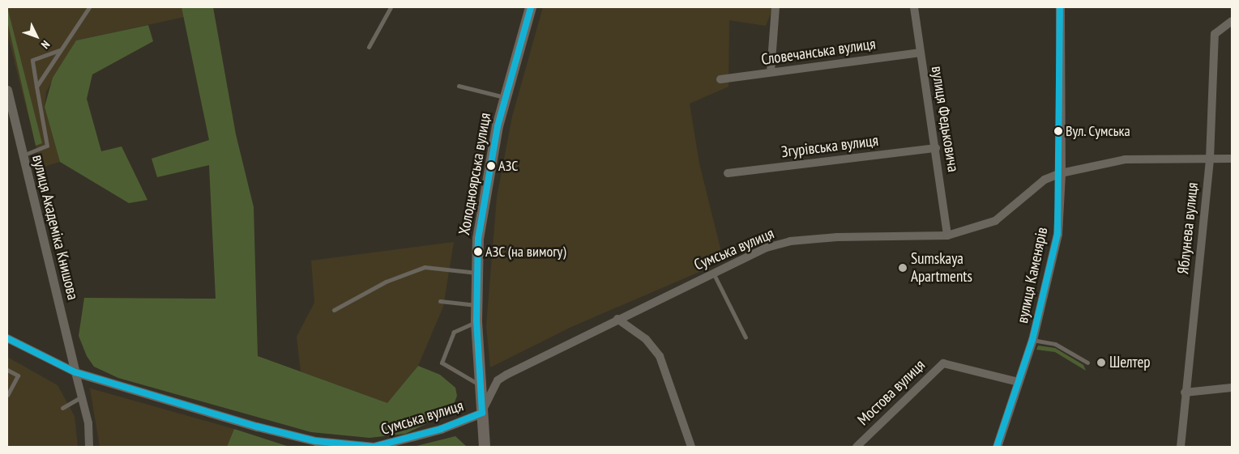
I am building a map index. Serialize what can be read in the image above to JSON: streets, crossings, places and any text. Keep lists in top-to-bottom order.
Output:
{
  "streets": {
    "main road": ["Холодноярська вулиця"],
    "street": [
      "Словечанська вулиця",
      "вулиця Федьковича",
      "Згурівська вулиця",
      "вулиця Академіка Книшова",
      "Яблунева вулиця",
      "Сумська вулиця",
      "вулиця Каменярів",
      "Мостова вулиця"
    ]
  },
  "crossings": [
    ["Словечанська вулиця", "вулиця Федьковича"],
    ["вулиця Федьковича", "Згурівська вулиця"],
    ["вулиця Федьковича", "Сумська вулиця"],
    ["Холодноярська вулиця", "Сумська вулиця"],
    ["вулиця Академіка Книшова", "Сумська вулиця"],
    ["Яблунева вулиця", "Сумська вулиця"],
    ["Сумська вулиця", "вулиця Каменярів"],
    ["вулиця Каменярів", "Мостова вулиця"]
  ],
  "places": [
    "Вул. Сумська",
    "АЗС",
    "АЗС (на вимогу)",
    "Sumskaya Apartments",
    "Шелтер"
  ],
  "north": "bottom right"
}
